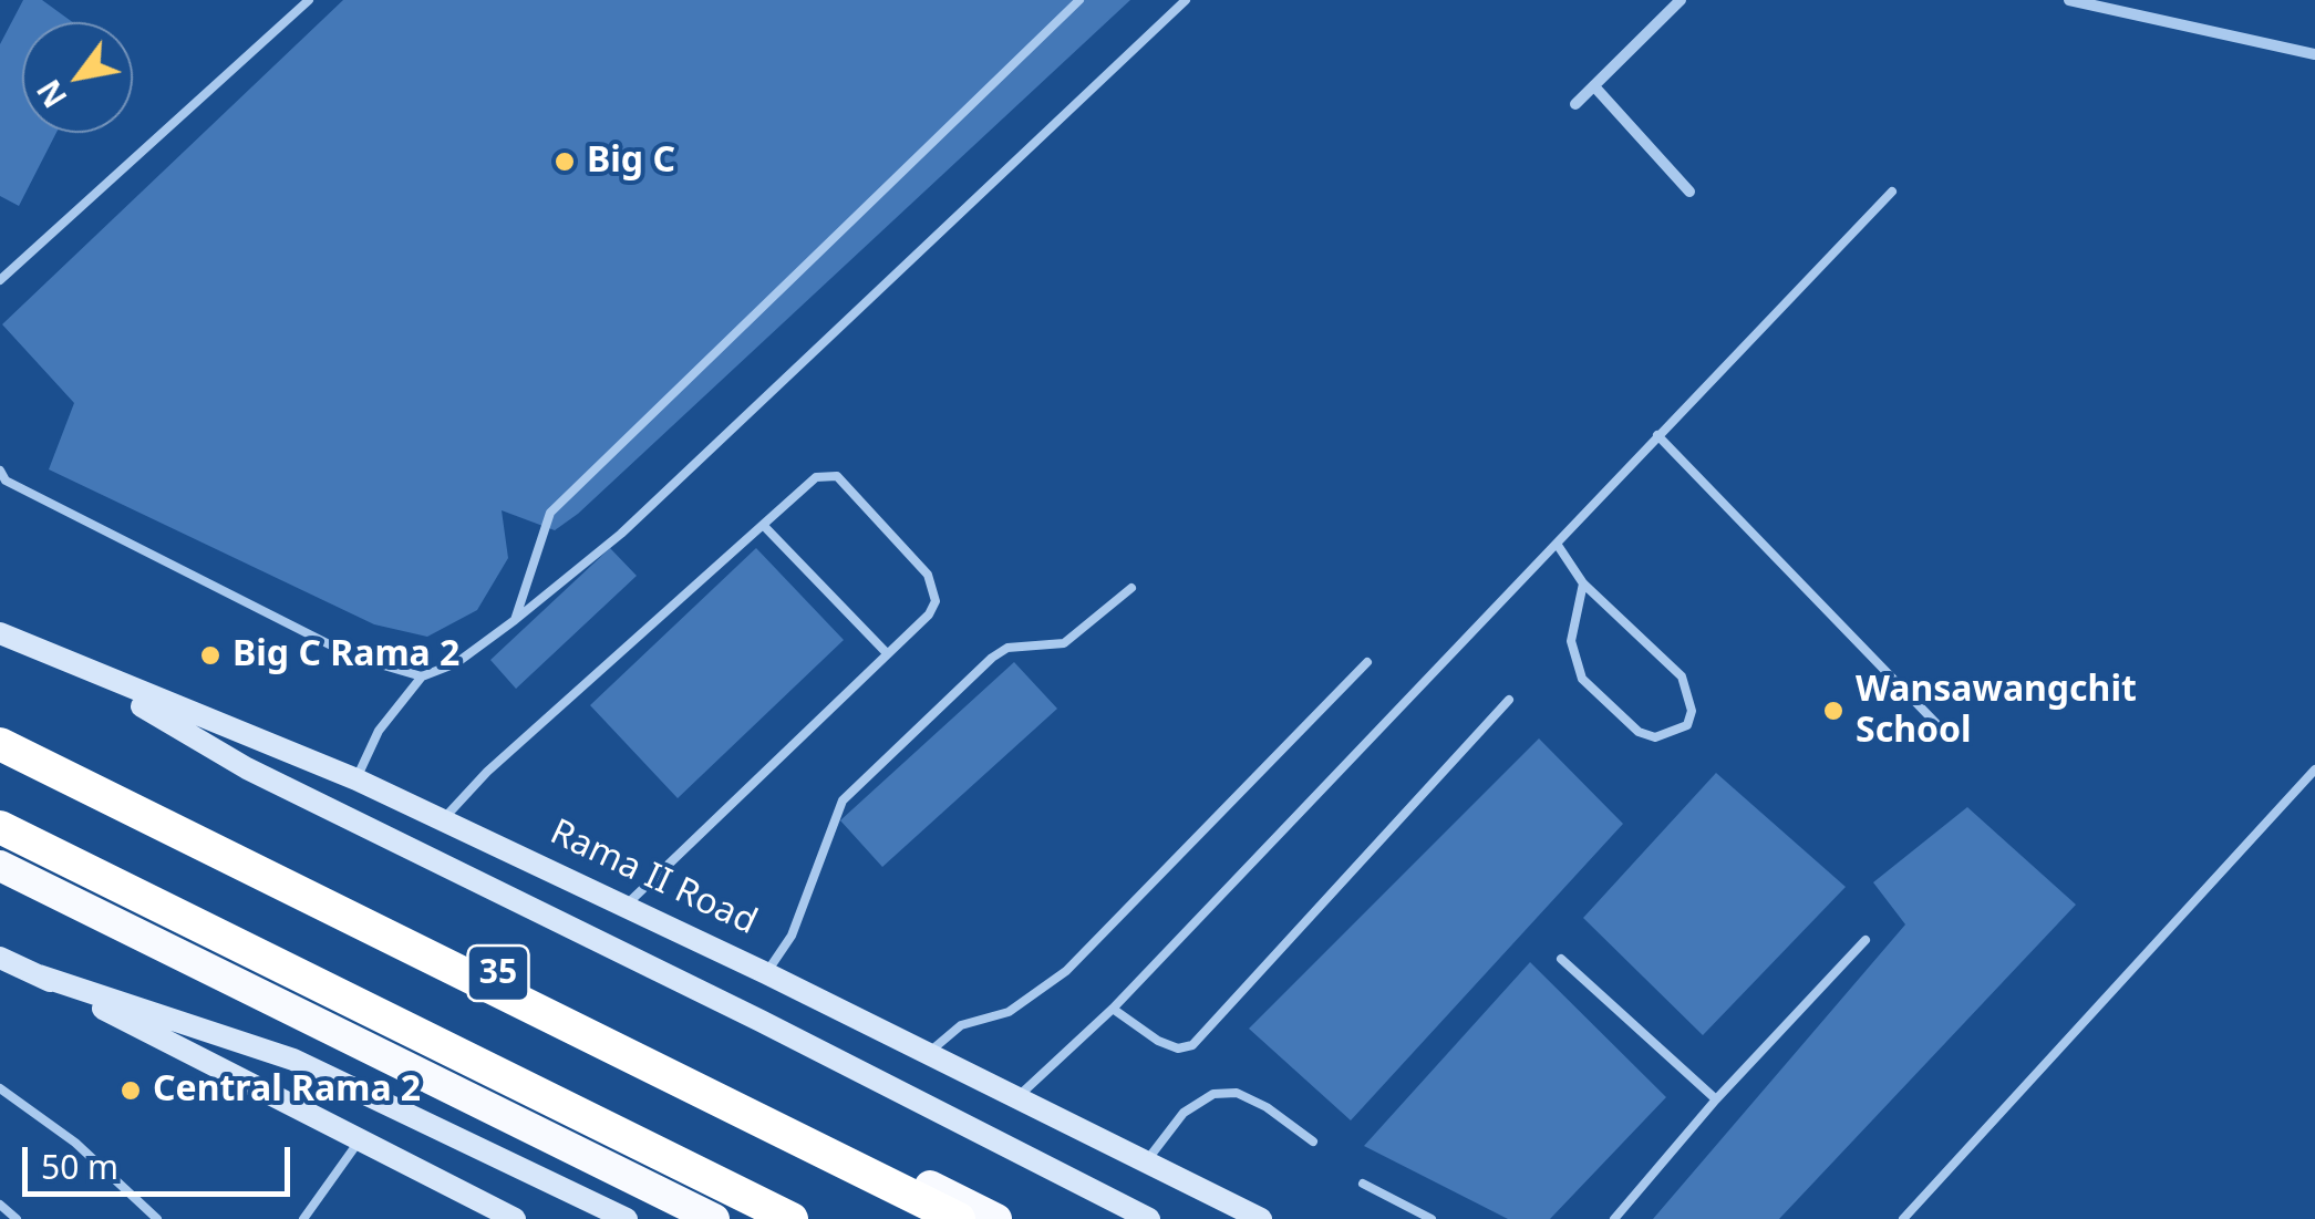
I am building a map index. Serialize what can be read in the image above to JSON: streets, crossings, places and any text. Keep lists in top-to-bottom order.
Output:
{
  "streets": {
    "highway": ["35"],
    "main road": ["Rama II Road"]
  },
  "places": [
    "Big C",
    "Big C Rama 2",
    "Wansawangchit School",
    "Central Rama 2"
  ],
  "scale_bar": "50 m",
  "north": "bottom left"
}
